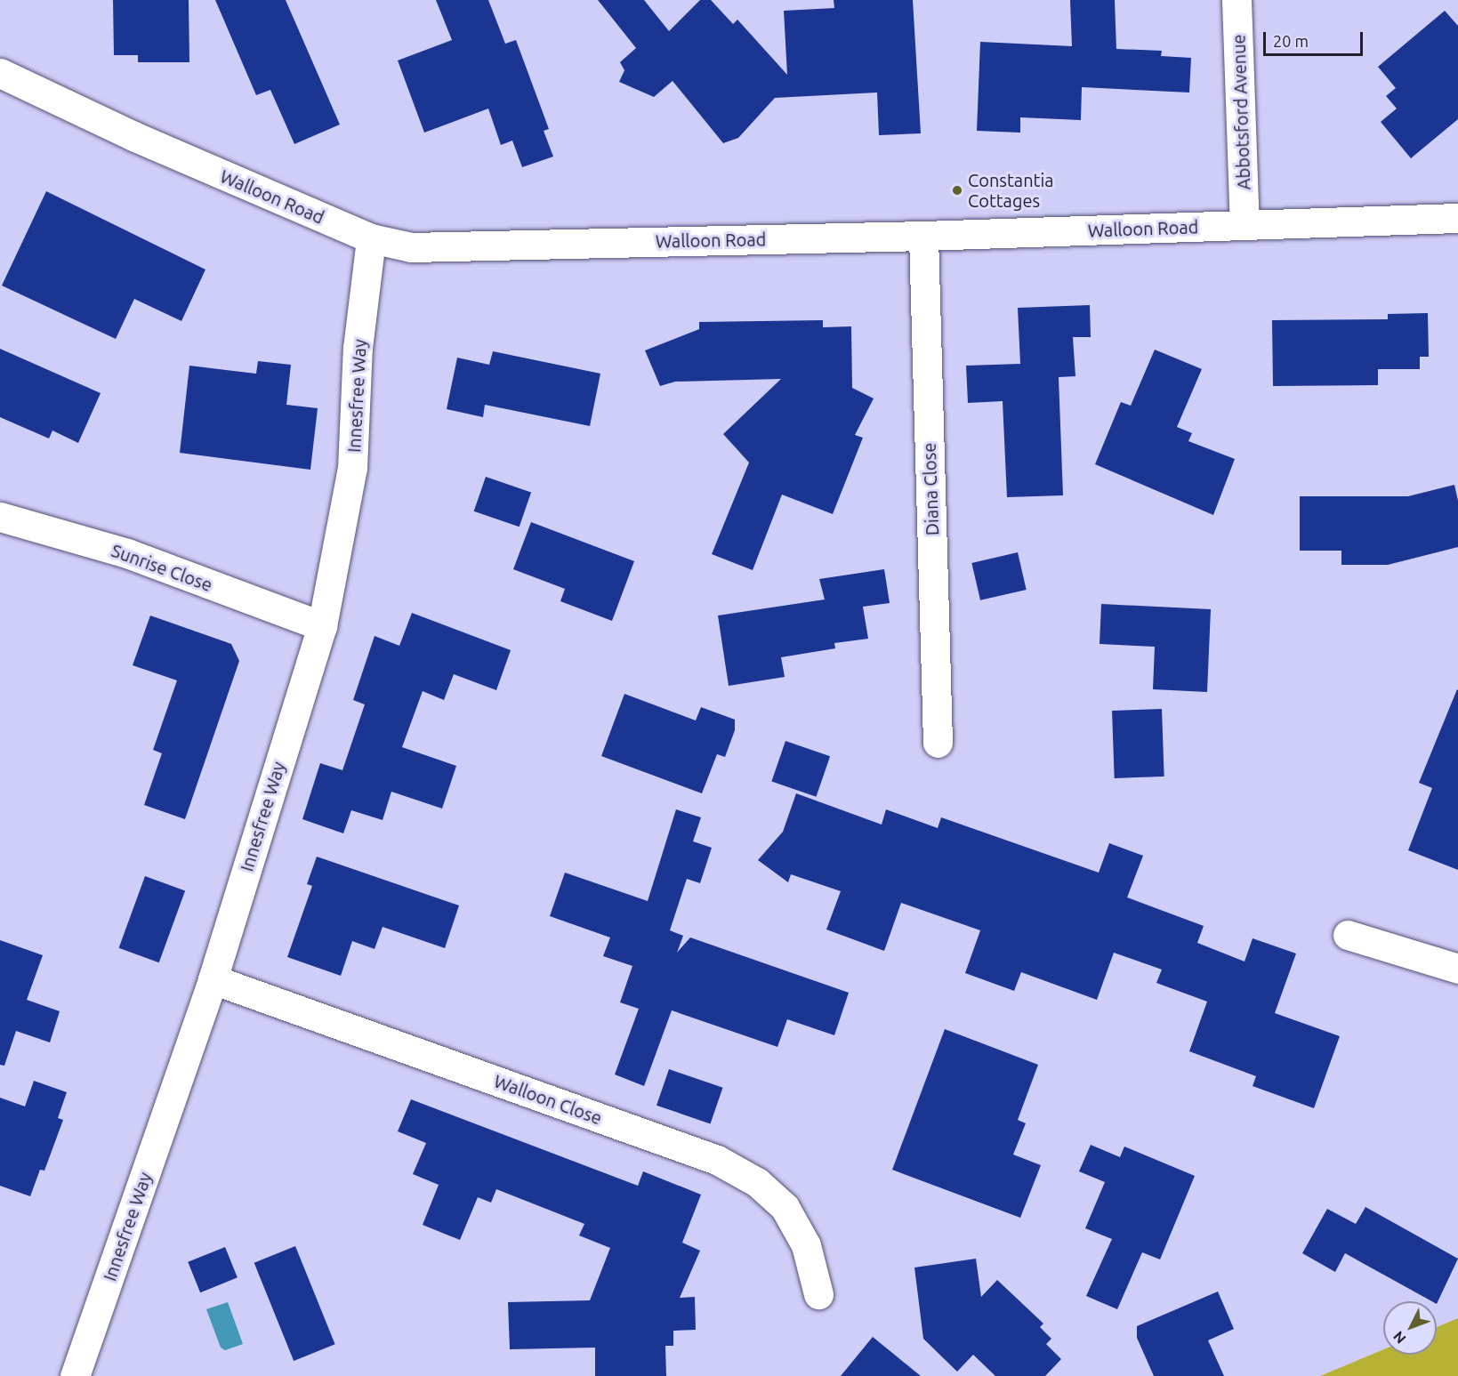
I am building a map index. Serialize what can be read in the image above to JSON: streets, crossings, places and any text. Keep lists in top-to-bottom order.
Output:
{
  "streets": {
    "street": [
      "Abbotsford Avenue",
      "Walloon Road",
      "Innesfree Way",
      "Diana Close",
      "Sunrise Close",
      "Walloon Close"
    ]
  },
  "crossings": [
    ["Abbotsford Avenue", "Walloon Road"],
    ["Walloon Road", "Innesfree Way"],
    ["Walloon Road", "Diana Close"],
    ["Innesfree Way", "Sunrise Close"],
    ["Innesfree Way", "Walloon Close"]
  ],
  "places": ["Constantia Cottages"],
  "scale_bar": "20 m",
  "north": "bottom left"
}
